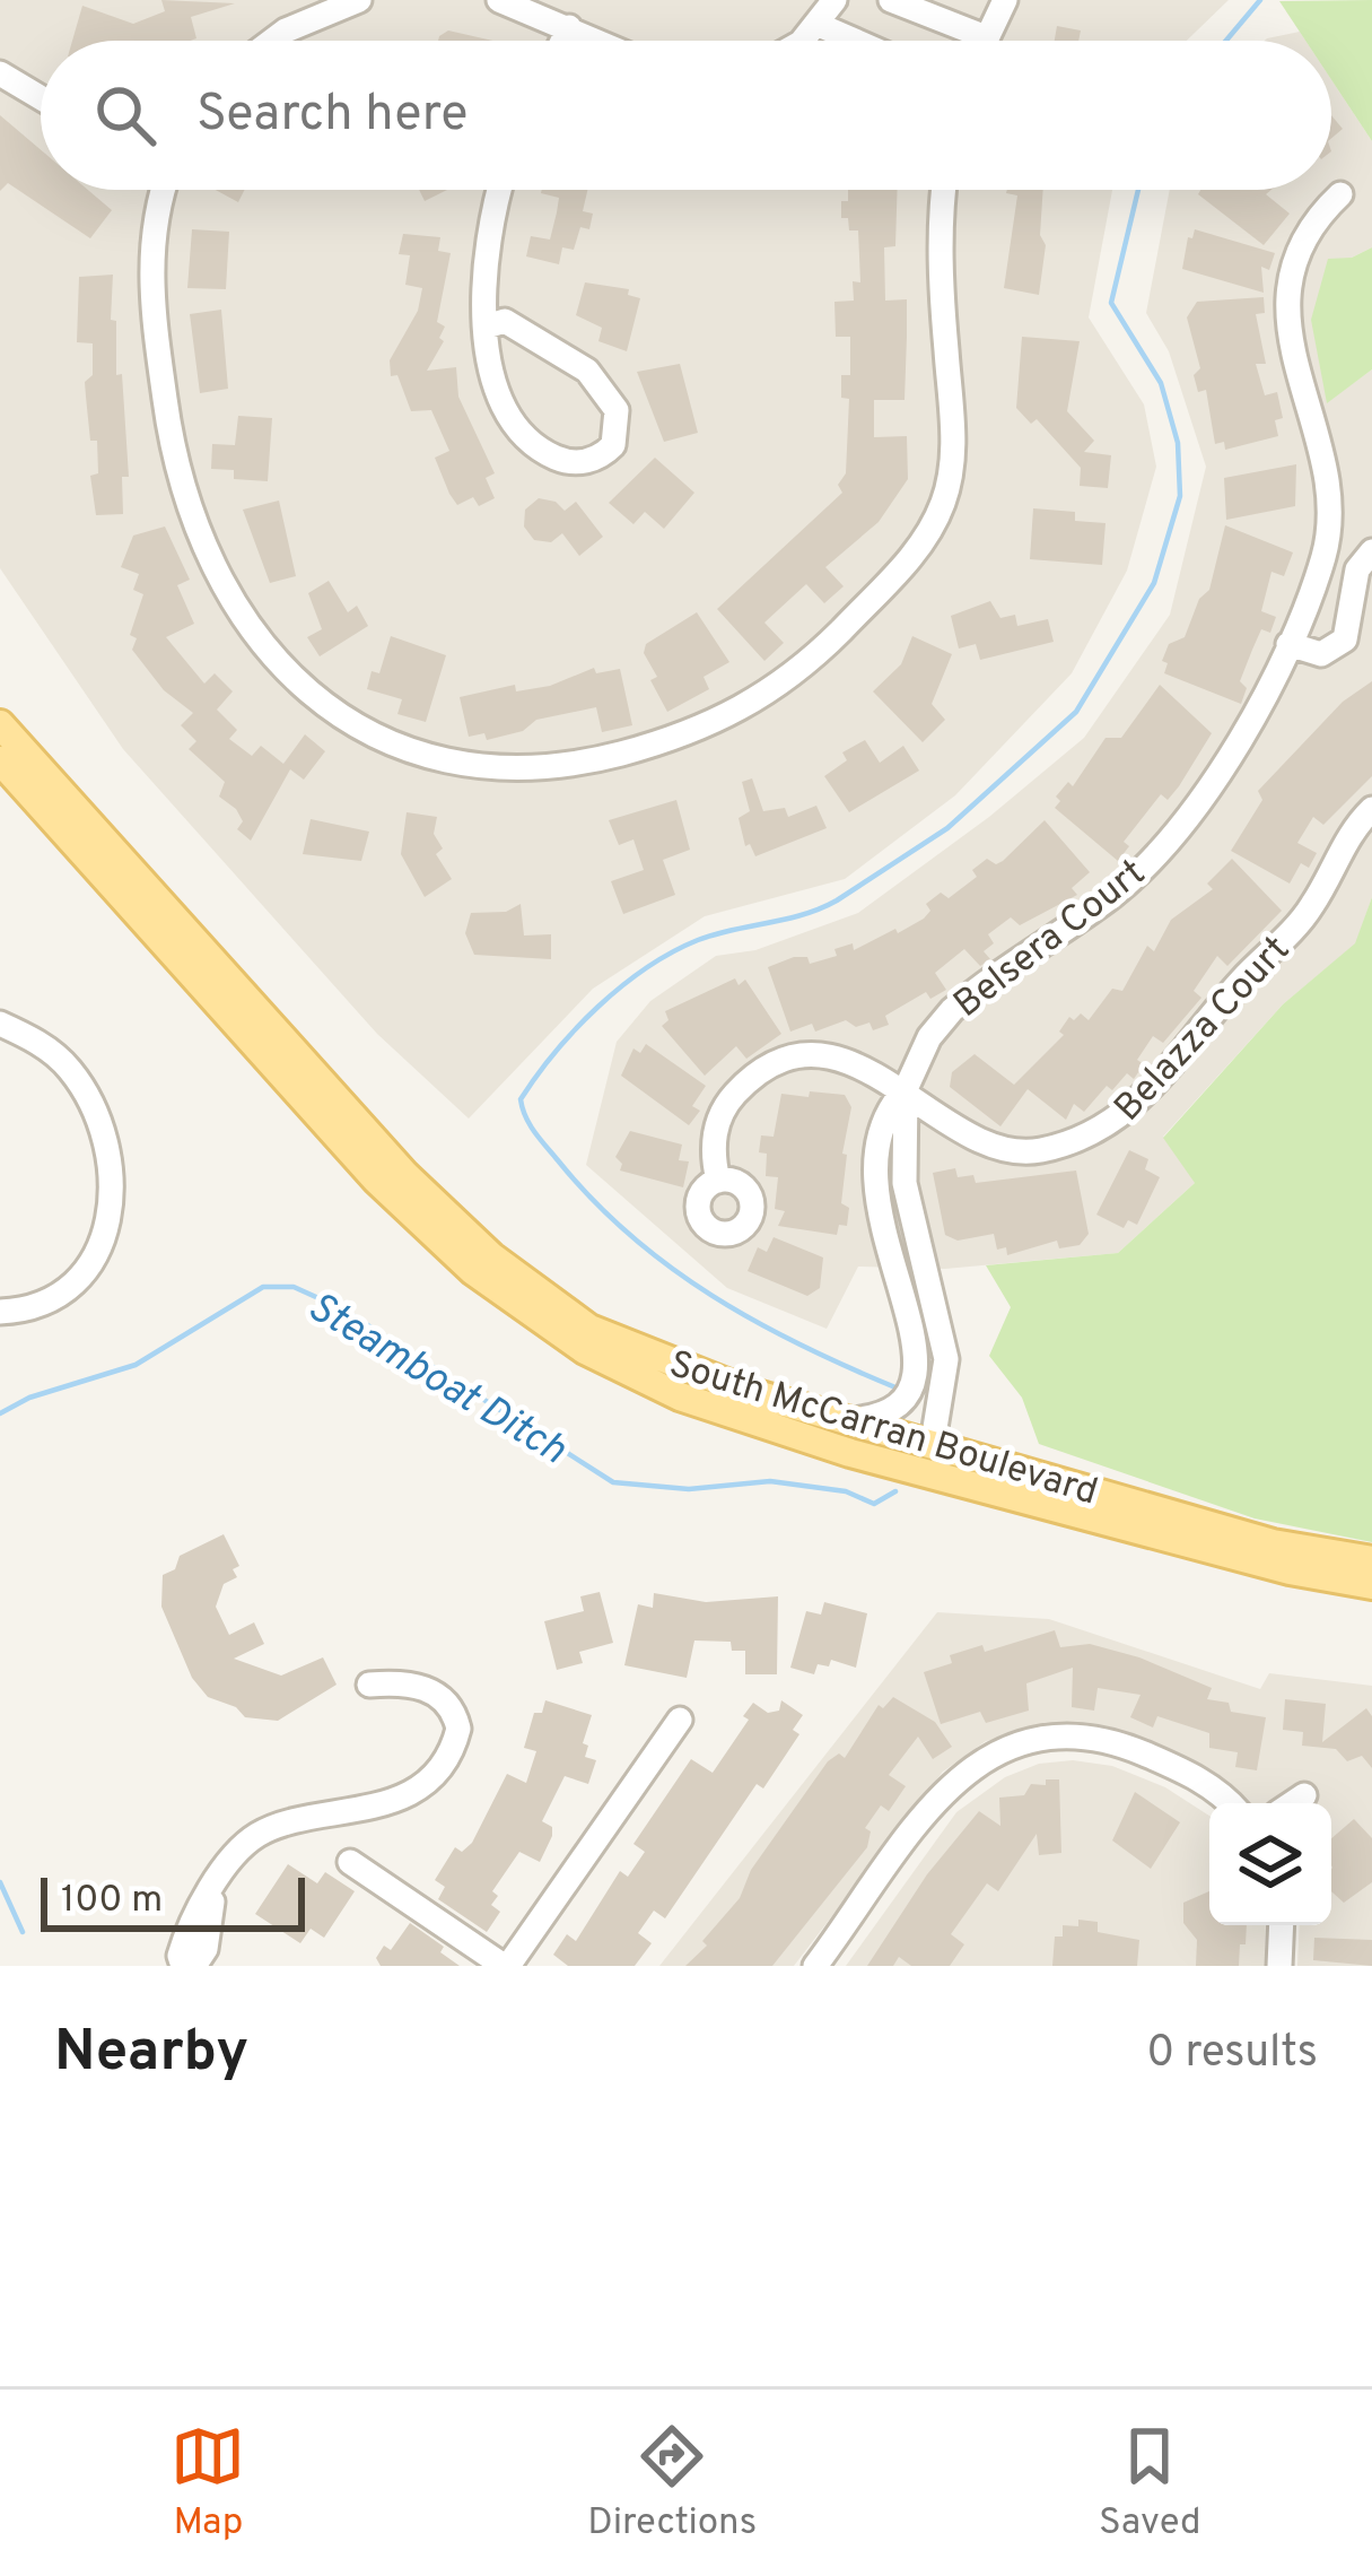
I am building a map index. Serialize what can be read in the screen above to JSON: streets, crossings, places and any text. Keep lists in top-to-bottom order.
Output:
{
  "streets": {
    "main road": ["South McCarran Boulevard"],
    "street": ["Belsera Court", "Belazza Court"]
  },
  "crossings": [
    ["Belsera Court", "Belazza Court"],
    ["Belsera Court", "South McCarran Boulevard"]
  ],
  "water": ["Steamboat Ditch"],
  "scale_bar": "100 m",
  "page": {
    "search": "Search here",
    "scale": "100 m",
    "heading": ["Nearby", "0 results"],
    "nav": ["Map", "Directions", "Saved"]
  }
}
